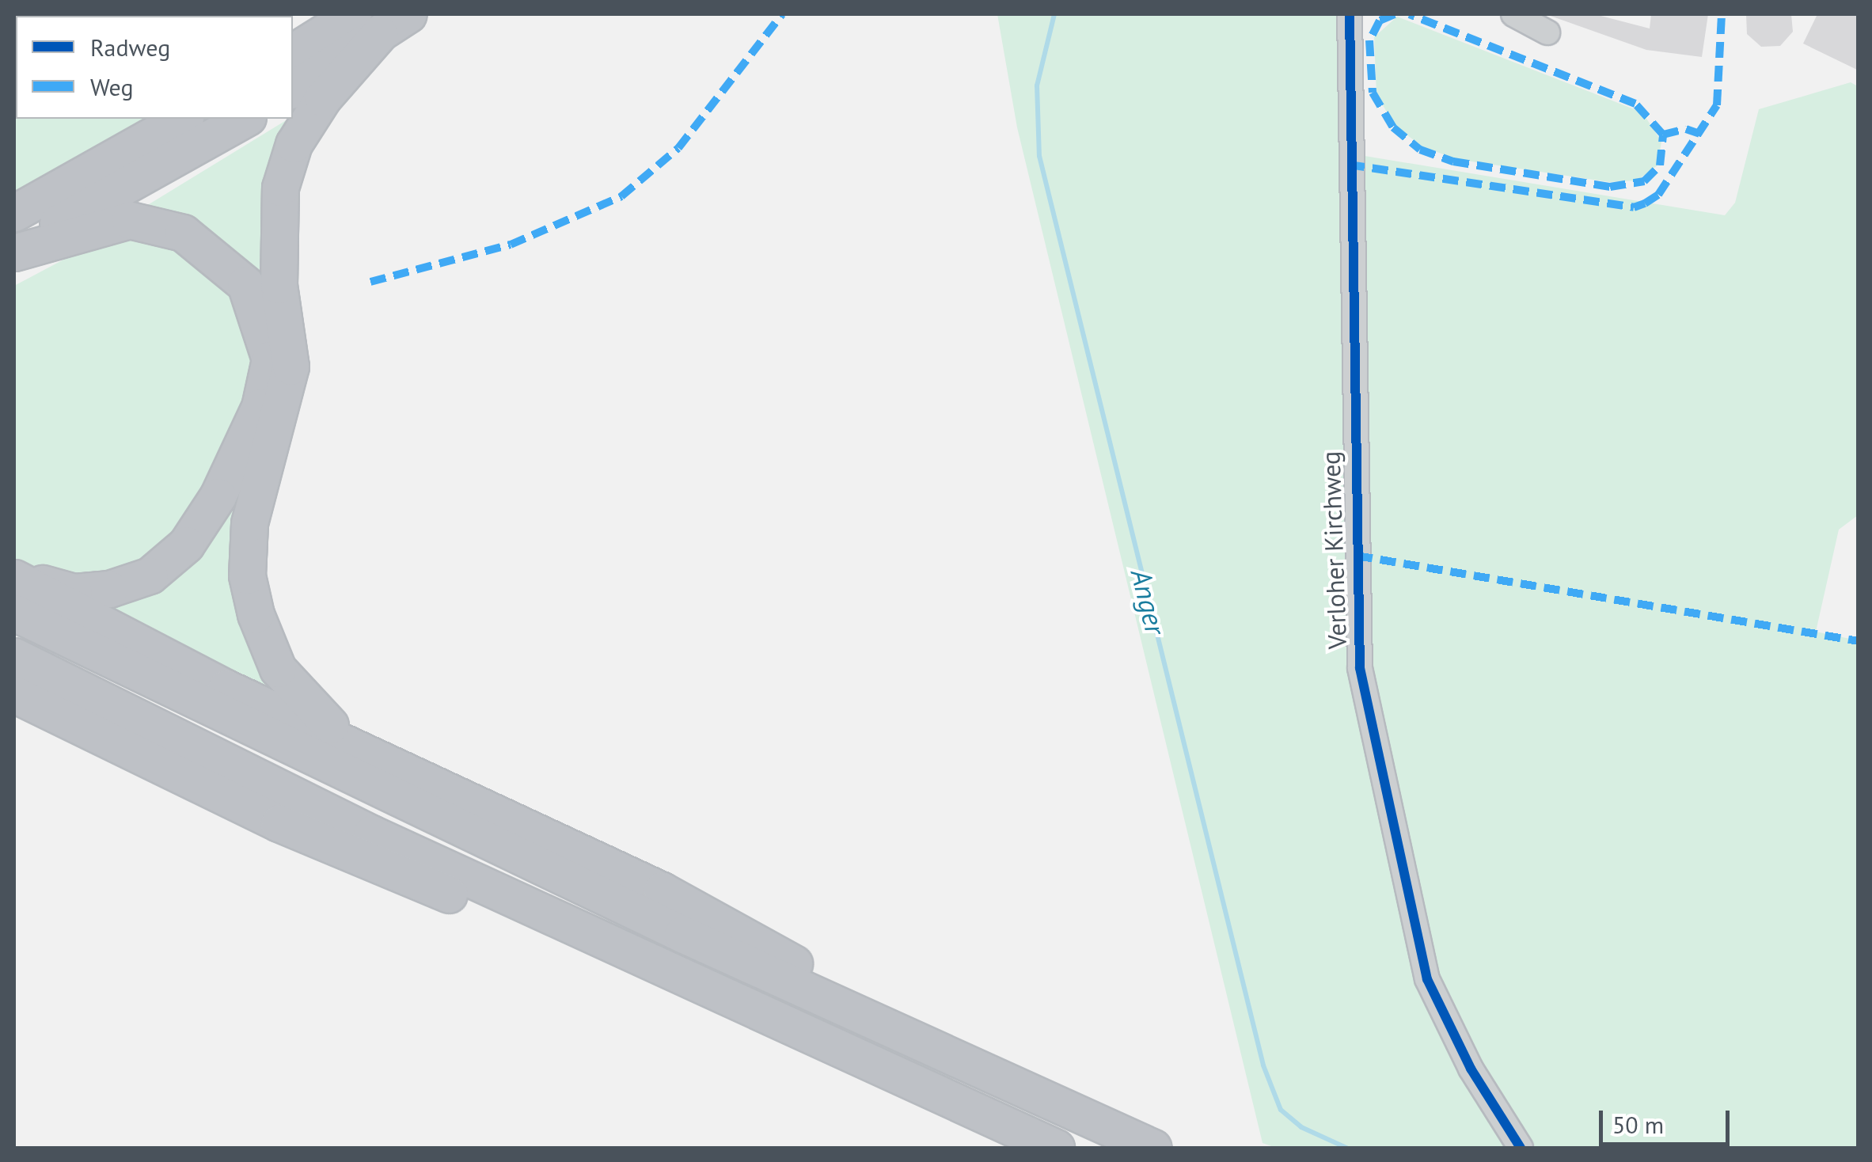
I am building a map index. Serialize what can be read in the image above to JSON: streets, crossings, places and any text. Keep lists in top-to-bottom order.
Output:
{
  "streets": {
    "street": ["Verloher Kirchweg"]
  },
  "water": ["Anger"],
  "legend": ["Radweg", "Weg"],
  "scale_bar": "50 m"
}
